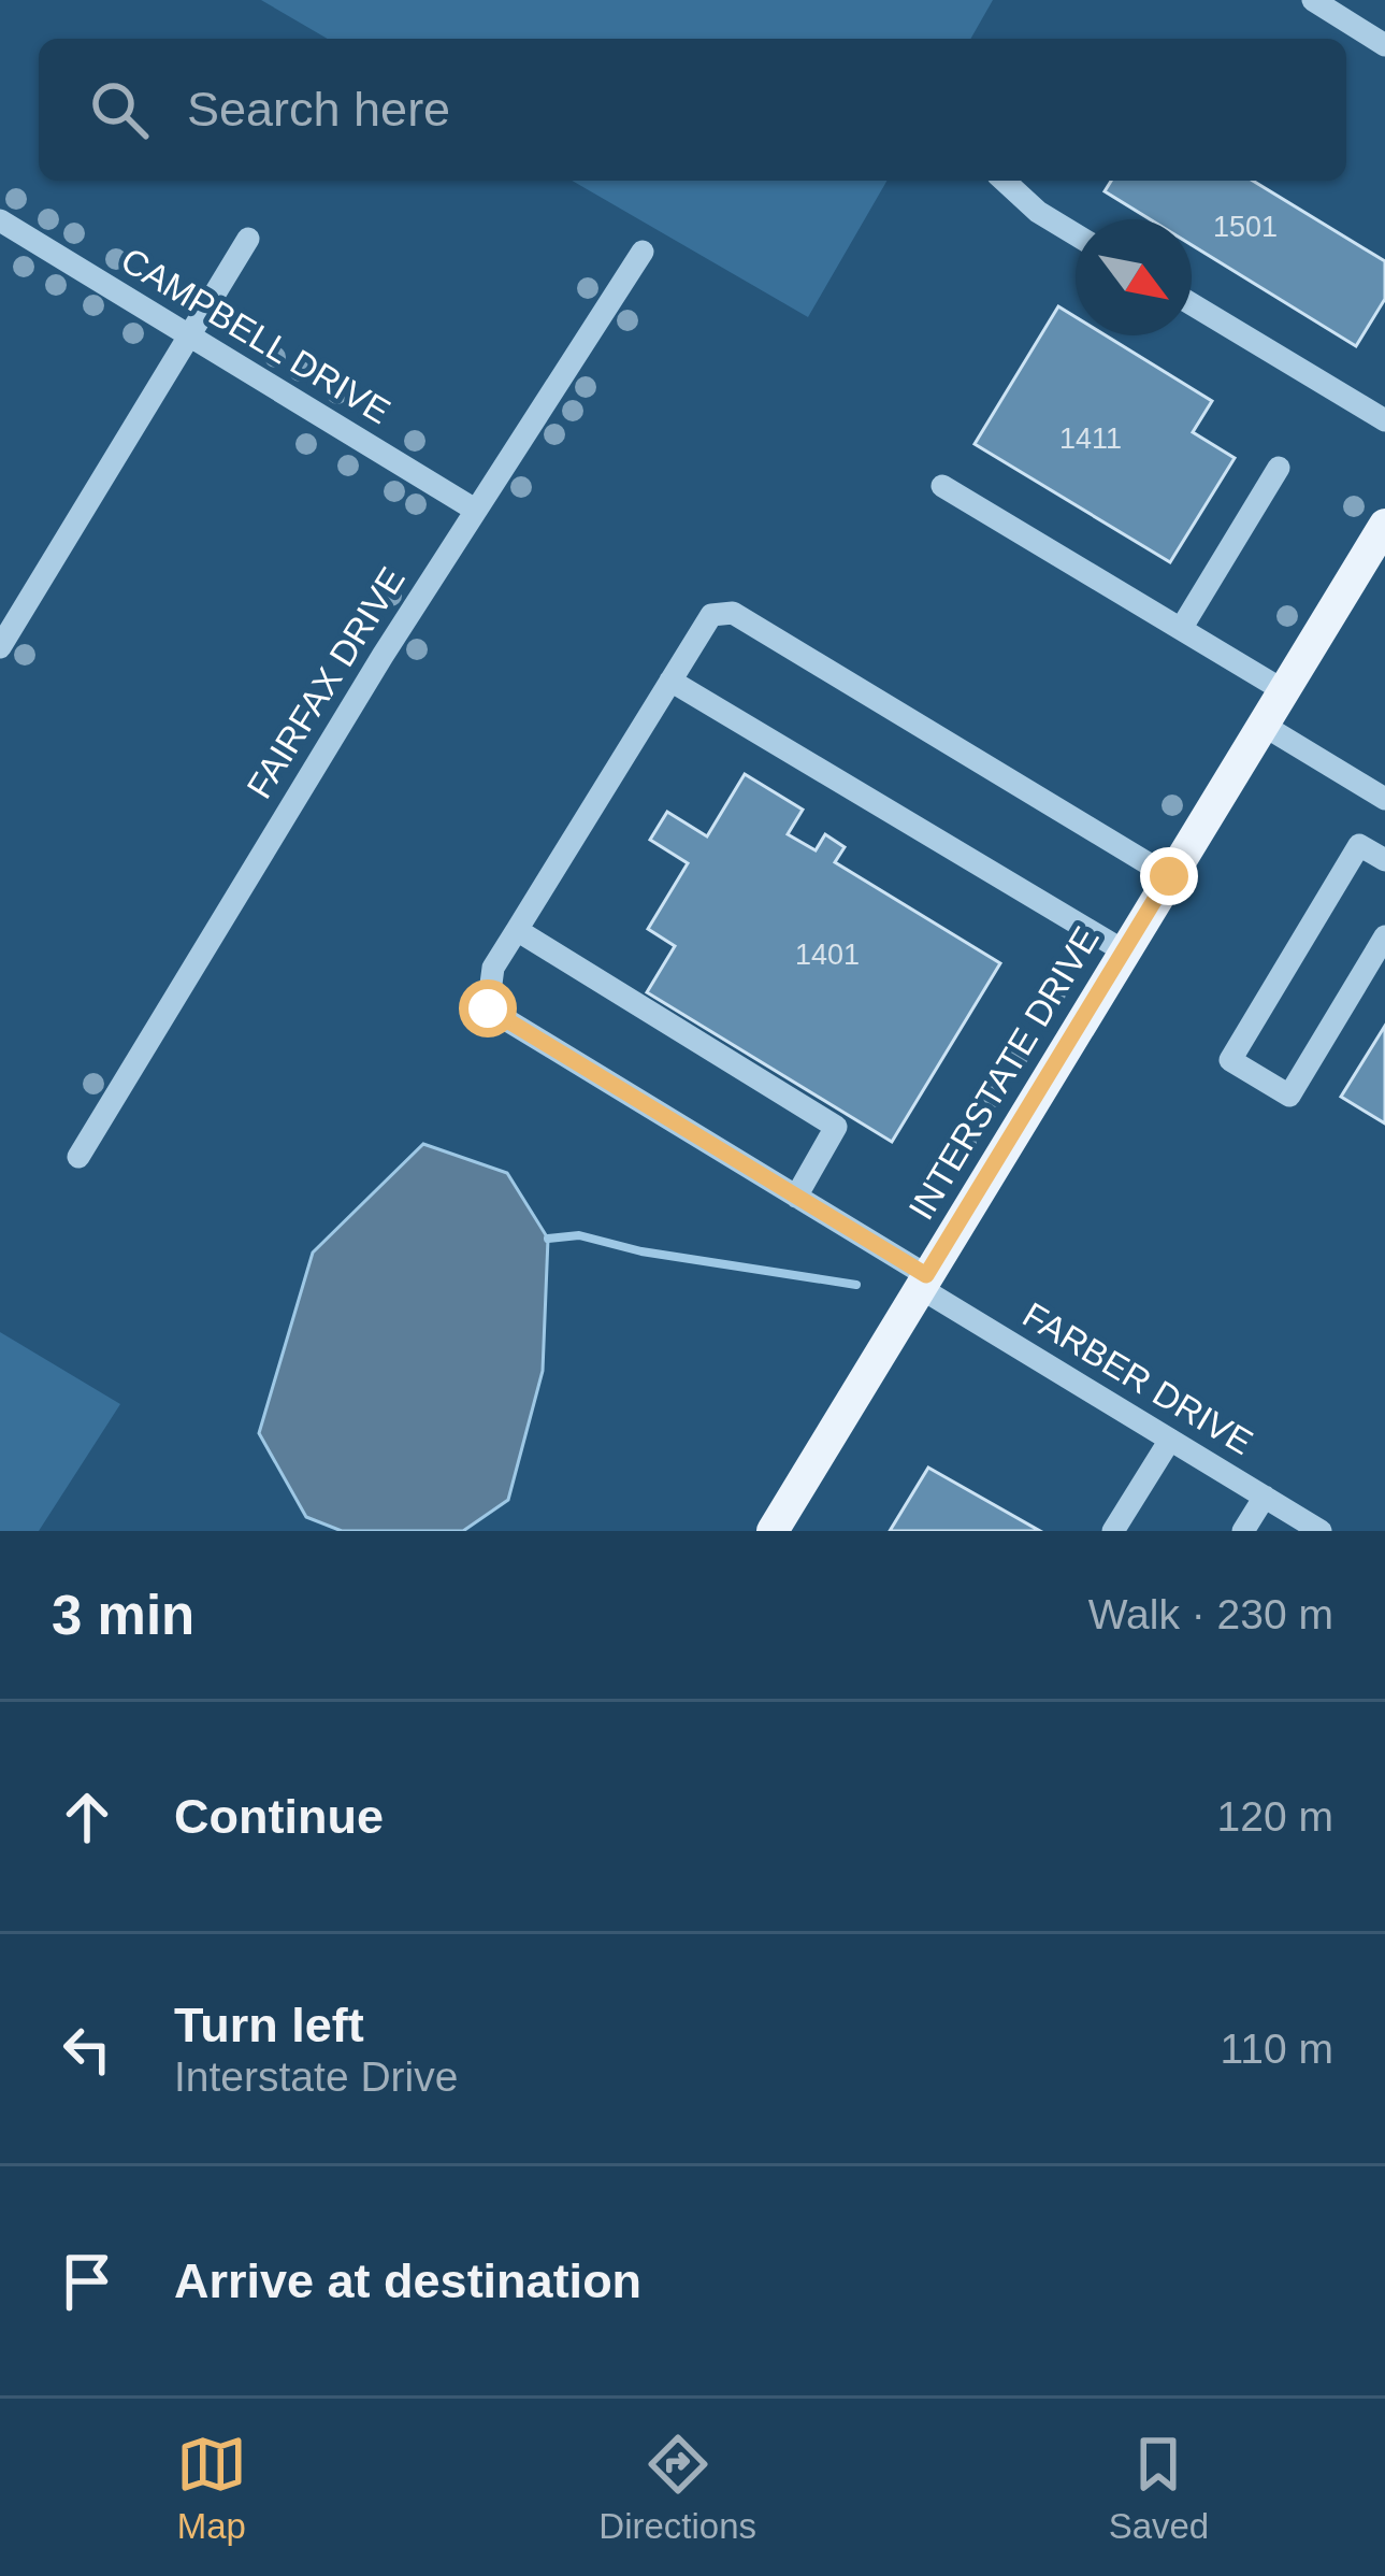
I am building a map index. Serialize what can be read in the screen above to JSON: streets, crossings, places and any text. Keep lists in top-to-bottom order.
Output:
{
  "streets": {
    "main road": ["INTERSTATE DRIVE"],
    "street": ["CAMPBELL DRIVE", "FAIRFAX DRIVE", "FARBER DRIVE"]
  },
  "crossings": [
    ["CAMPBELL DRIVE", "FAIRFAX DRIVE"],
    ["INTERSTATE DRIVE", "FARBER DRIVE"]
  ],
  "house_numbers": ["1501", "1411", "1401"],
  "north": "bottom right",
  "page": {
    "search": "Search here",
    "heading": ["3 min", "Walk · 230 m"],
    "list": [
      ["Continue", "120 m"],
      ["Turn left", "Interstate Drive", "110 m"],
      "Arrive at destination"
    ],
    "nav": ["Map", "Directions", "Saved"]
  }
}
